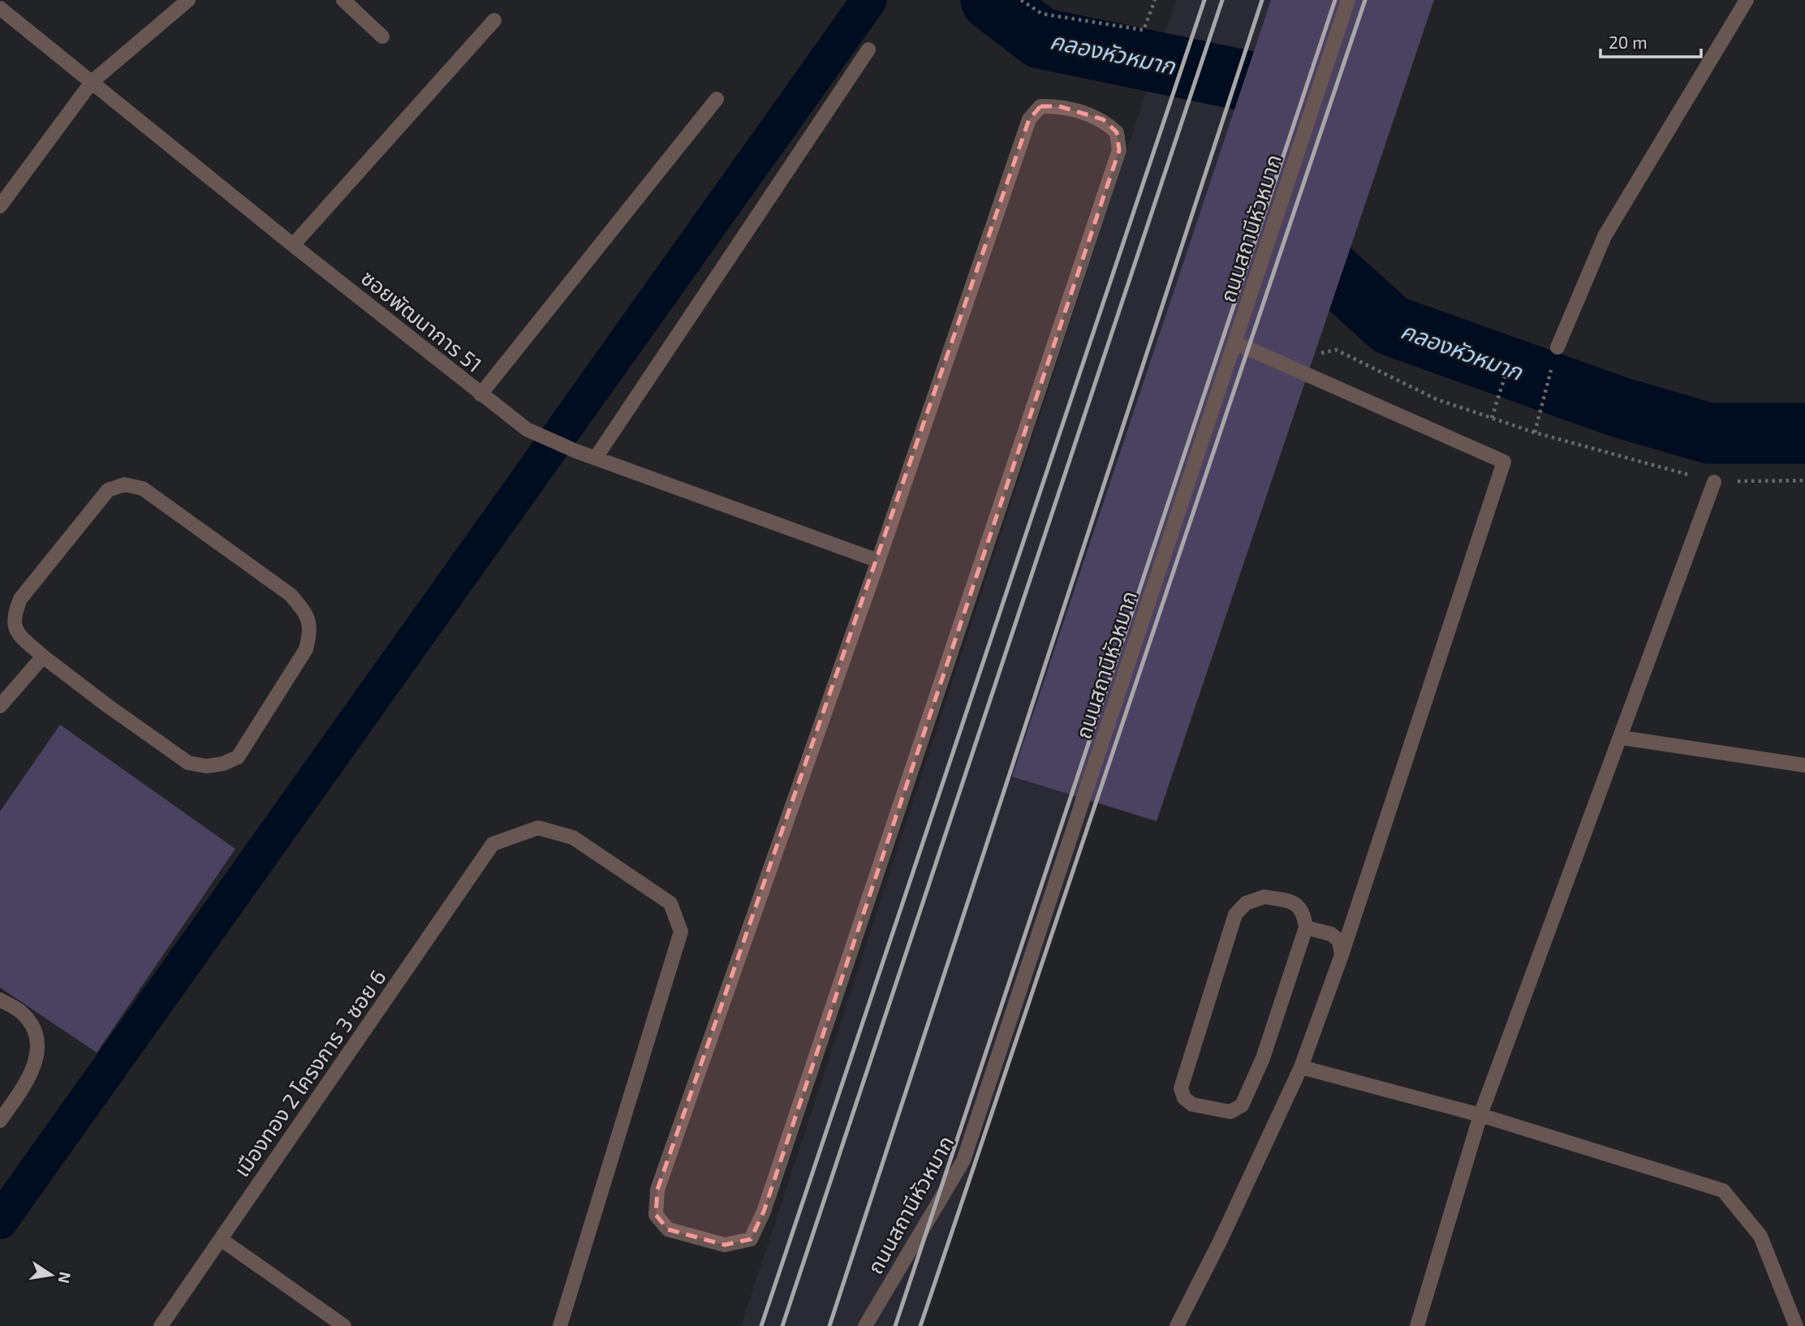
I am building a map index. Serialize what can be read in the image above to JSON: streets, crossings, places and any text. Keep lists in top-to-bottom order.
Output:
{
  "streets": {
    "street": ["ถนนสถานีหัวหมาก", "ซอยพัฒนาการ 51", "เมืองทอง 2 โครงการ 3 ซอย 6"]
  },
  "water": ["คลองหัวหมาก"],
  "scale_bar": "20 m",
  "north": "right"
}
